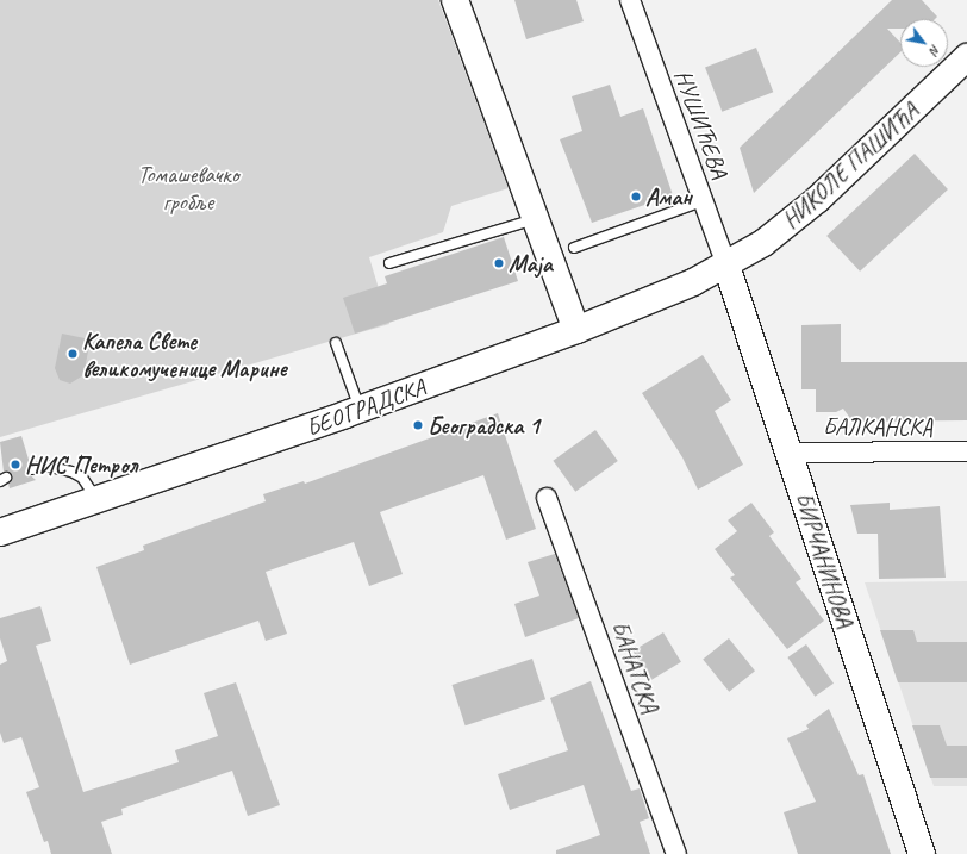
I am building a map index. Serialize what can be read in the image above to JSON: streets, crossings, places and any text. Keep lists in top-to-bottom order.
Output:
{
  "streets": {
    "main road": ["НИКОЛЕ ПАШИЋА", "БЕОГРАДСКА", "БИРЧАНИНОВА"],
    "street": ["НУШИЋЕВА", "БАЛКАНСКА", "БАНАТСКА"]
  },
  "crossings": [
    ["НУШИЋЕВА", "НИКОЛЕ ПАШИЋА"],
    ["НУШИЋЕВА", "БЕОГРАДСКА"],
    ["НУШИЋЕВА", "БИРЧАНИНОВА"],
    ["НИКОЛЕ ПАШИЋА", "БЕОГРАДСКА"],
    ["НИКОЛЕ ПАШИЋА", "БИРЧАНИНОВА"],
    ["БЕОГРАДСКА", "БИРЧАНИНОВА"],
    ["БАЛКАНСКА", "БИРЧАНИНОВА"]
  ],
  "parks": ["Томашевачко гробље"],
  "places": [
    "Аман",
    "Маја",
    "Капела Свете великомученице Марине",
    "Београдска 1",
    "НИС Петрол"
  ],
  "north": "bottom right"
}
